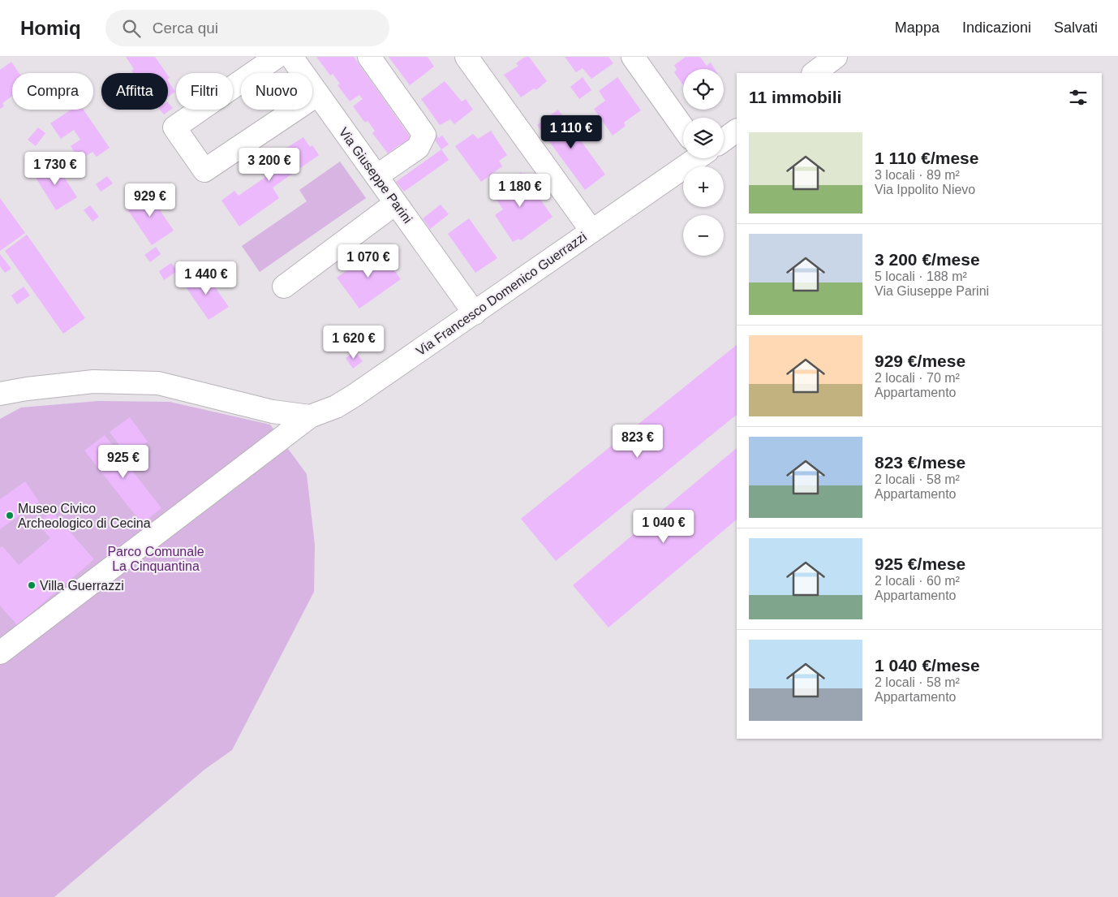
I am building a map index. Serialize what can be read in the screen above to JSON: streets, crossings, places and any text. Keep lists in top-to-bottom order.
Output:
{
  "streets": {
    "street": ["Via Giuseppe Parini", "Via Francesco Domenico Guerrazzi"]
  },
  "crossings": [
    ["Via Giuseppe Parini", "Via Francesco Domenico Guerrazzi"]
  ],
  "parks": ["Parco Comunale La Cinquantina"],
  "places": ["Museo Civico Archeologico di Cecina", "Villa Guerrazzi"],
  "page": {
    "header": "Homiq",
    "search": "Cerca qui",
    "nav": ["Mappa", "Indicazioni", "Salvati"],
    "map_buttons": ["+", "−"],
    "chip": [
      "Compra",
      "Affitta",
      "Filtri",
      "Nuovo"
    ],
    "heading": "11 immobili",
    "price": [
      "1 110 €",
      "3 200 €",
      "1 730 €",
      "1 180 €",
      "929 €",
      "1 070 €",
      "1 440 €",
      "1 620 €",
      "823 €",
      "925 €",
      "1 040 €"
    ],
    "list": [
      {
        "name": "1 110 €/mese",
        "note": "3 locali · 89 m² · Via Ippolito Nievo"
      },
      {
        "name": "3 200 €/mese",
        "note": "5 locali · 188 m² · Via Giuseppe Parini"
      },
      {
        "name": "929 €/mese",
        "note": "2 locali · 70 m² · Appartamento"
      },
      {
        "name": "823 €/mese",
        "note": "2 locali · 58 m² · Appartamento"
      },
      {
        "name": "925 €/mese",
        "note": "2 locali · 60 m² · Appartamento"
      },
      {
        "name": "1 040 €/mese",
        "note": "2 locali · 58 m² · Appartamento"
      }
    ]
  }
}
